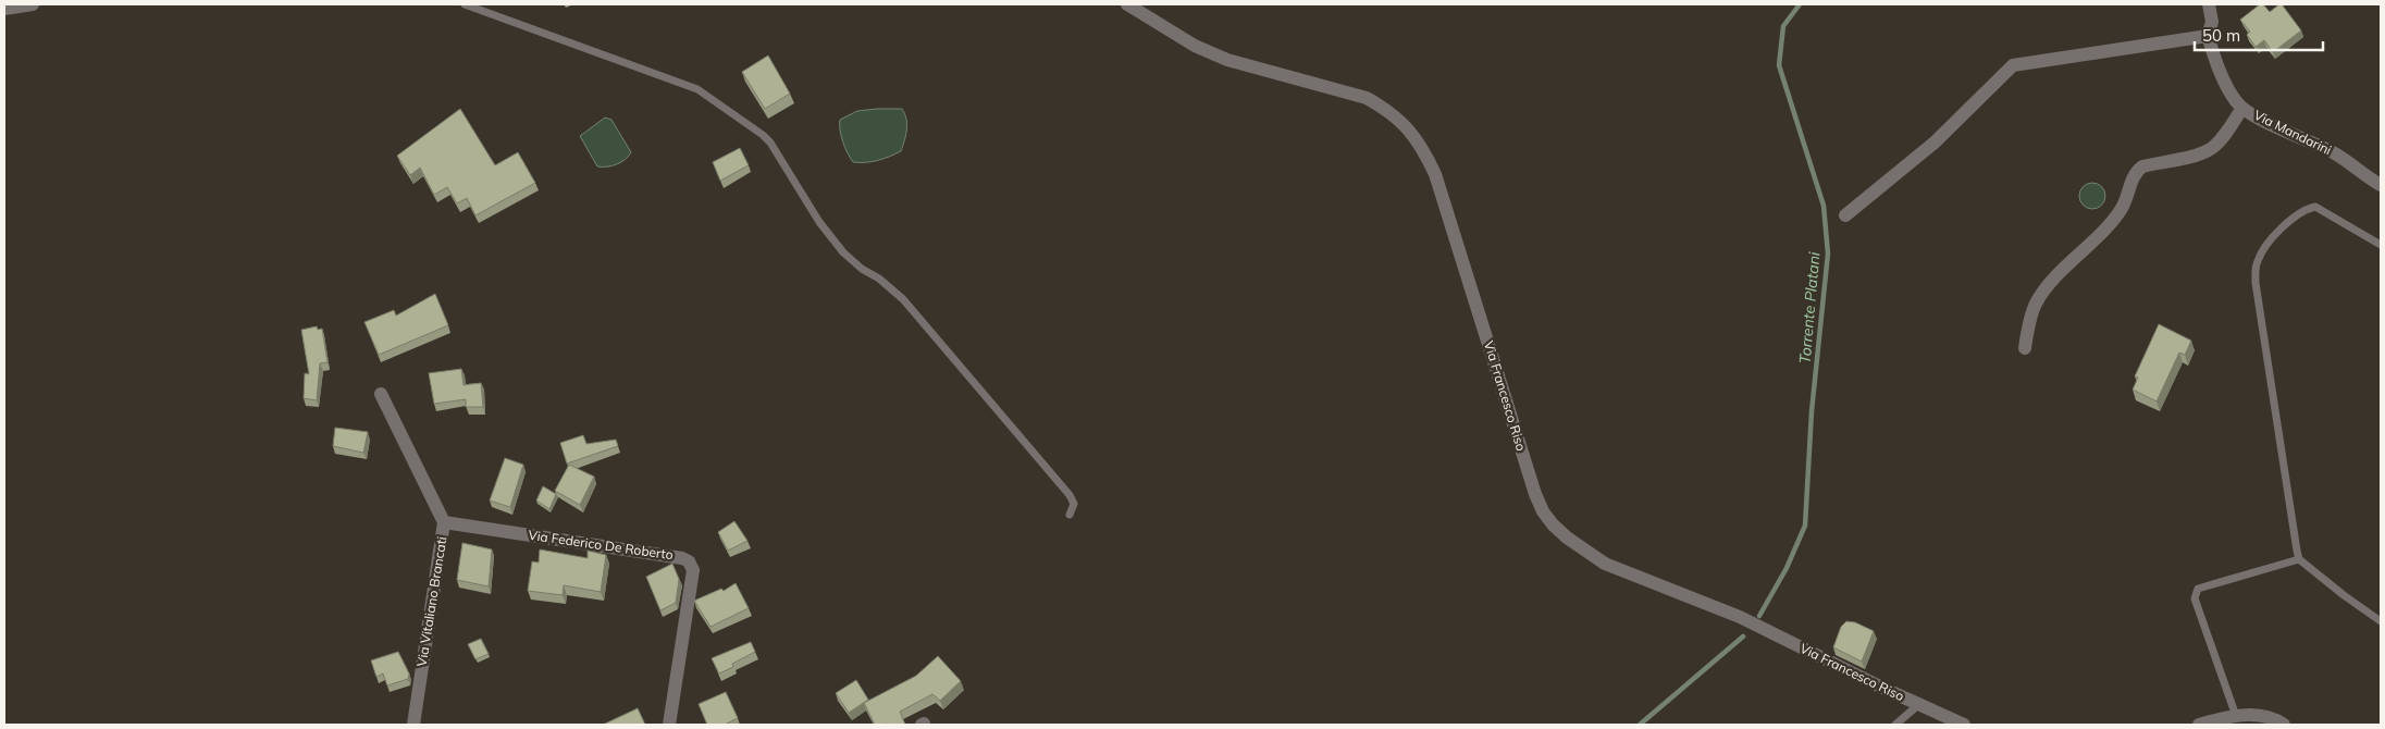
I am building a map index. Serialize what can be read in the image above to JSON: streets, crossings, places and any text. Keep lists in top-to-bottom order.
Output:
{
  "streets": {
    "street": [
      "Via Mandarini",
      "Via Francesco Riso",
      "Via Federico De Roberto",
      "Via Vitaliano Brancati"
    ]
  },
  "crossings": [
    ["Via Federico De Roberto", "Via Vitaliano Brancati"]
  ],
  "water": ["Torrente Platani"],
  "scale_bar": "50 m"
}
